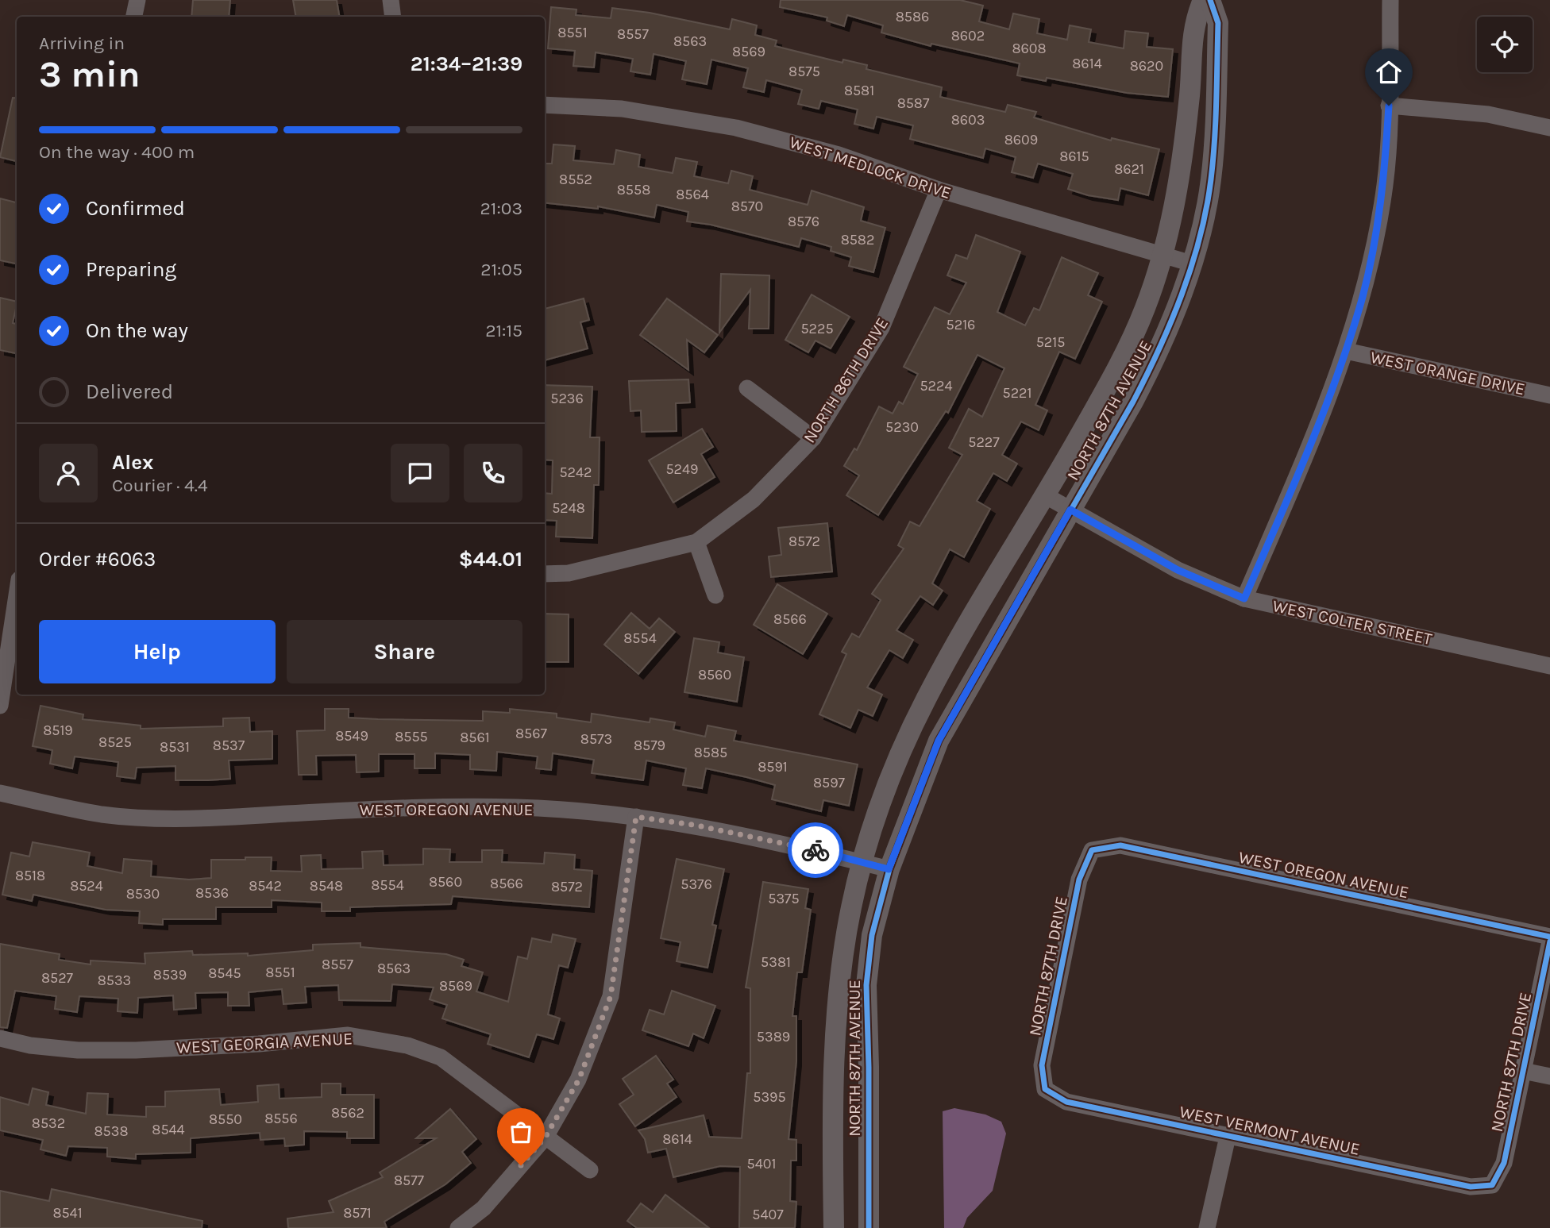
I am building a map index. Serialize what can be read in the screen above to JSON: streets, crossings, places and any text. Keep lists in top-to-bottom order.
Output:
{
  "streets": {
    "street": [
      "WEST MEDLOCK DRIVE",
      "WEST ORANGE DRIVE",
      "NORTH 86TH DRIVE",
      "NORTH 87TH AVENUE",
      "WEST COLTER STREET",
      "WEST OREGON AVENUE",
      "NORTH 87TH DRIVE",
      "WEST GEORGIA AVENUE",
      "WEST VERMONT AVENUE"
    ]
  },
  "crossings": [
    ["WEST MEDLOCK DRIVE", "NORTH 86TH DRIVE"],
    ["WEST MEDLOCK DRIVE", "NORTH 87TH AVENUE"],
    ["NORTH 87TH AVENUE", "WEST COLTER STREET"],
    ["NORTH 87TH AVENUE", "WEST OREGON AVENUE"],
    ["WEST OREGON AVENUE", "NORTH 87TH DRIVE"],
    ["NORTH 87TH DRIVE", "WEST VERMONT AVENUE"]
  ],
  "house_numbers": [
    "8586",
    "8551",
    "8557",
    "8602",
    "8563",
    "8608",
    "8569",
    "8614",
    "8620",
    "8575",
    "8581",
    "8587",
    "8603",
    "8609",
    "8615",
    "8621",
    "8552",
    "8558",
    "8564",
    "8570",
    "8576",
    "8582",
    "5216",
    "5225",
    "5215",
    "5224",
    "5221",
    "5236",
    "5230",
    "5227",
    "5249",
    "5242",
    "5248",
    "8572",
    "8566",
    "8554",
    "8560",
    "8519",
    "8567",
    "8549",
    "8555",
    "8561",
    "8573",
    "8525",
    "8537",
    "8579",
    "8531",
    "8585",
    "8591",
    "8597",
    "8518",
    "8560",
    "8566",
    "5376",
    "8554",
    "8524",
    "8542",
    "8548",
    "8572",
    "8536",
    "8530",
    "5375",
    "5381",
    "8557",
    "8563",
    "8551",
    "8545",
    "8539",
    "8527",
    "8533",
    "8569",
    "5389",
    "5395",
    "8562",
    "8556",
    "8550",
    "8532",
    "8544",
    "8538",
    "8614",
    "5401",
    "8577",
    "8541",
    "8571",
    "5407"
  ],
  "page": {
    "heading": ["3 min", "Arriving in", "21:34–21:39"],
    "panel": [
      "Alex",
      "Courier · 4.4",
      "Order #6063",
      "$44.01"
    ],
    "bar": "On the way · 400 m",
    "list": [
      ["Confirmed", "21:03"],
      ["Preparing", "21:05"],
      ["On the way", "21:15"],
      "Delivered"
    ],
    "buttons": ["Help", "Share"]
  }
}
